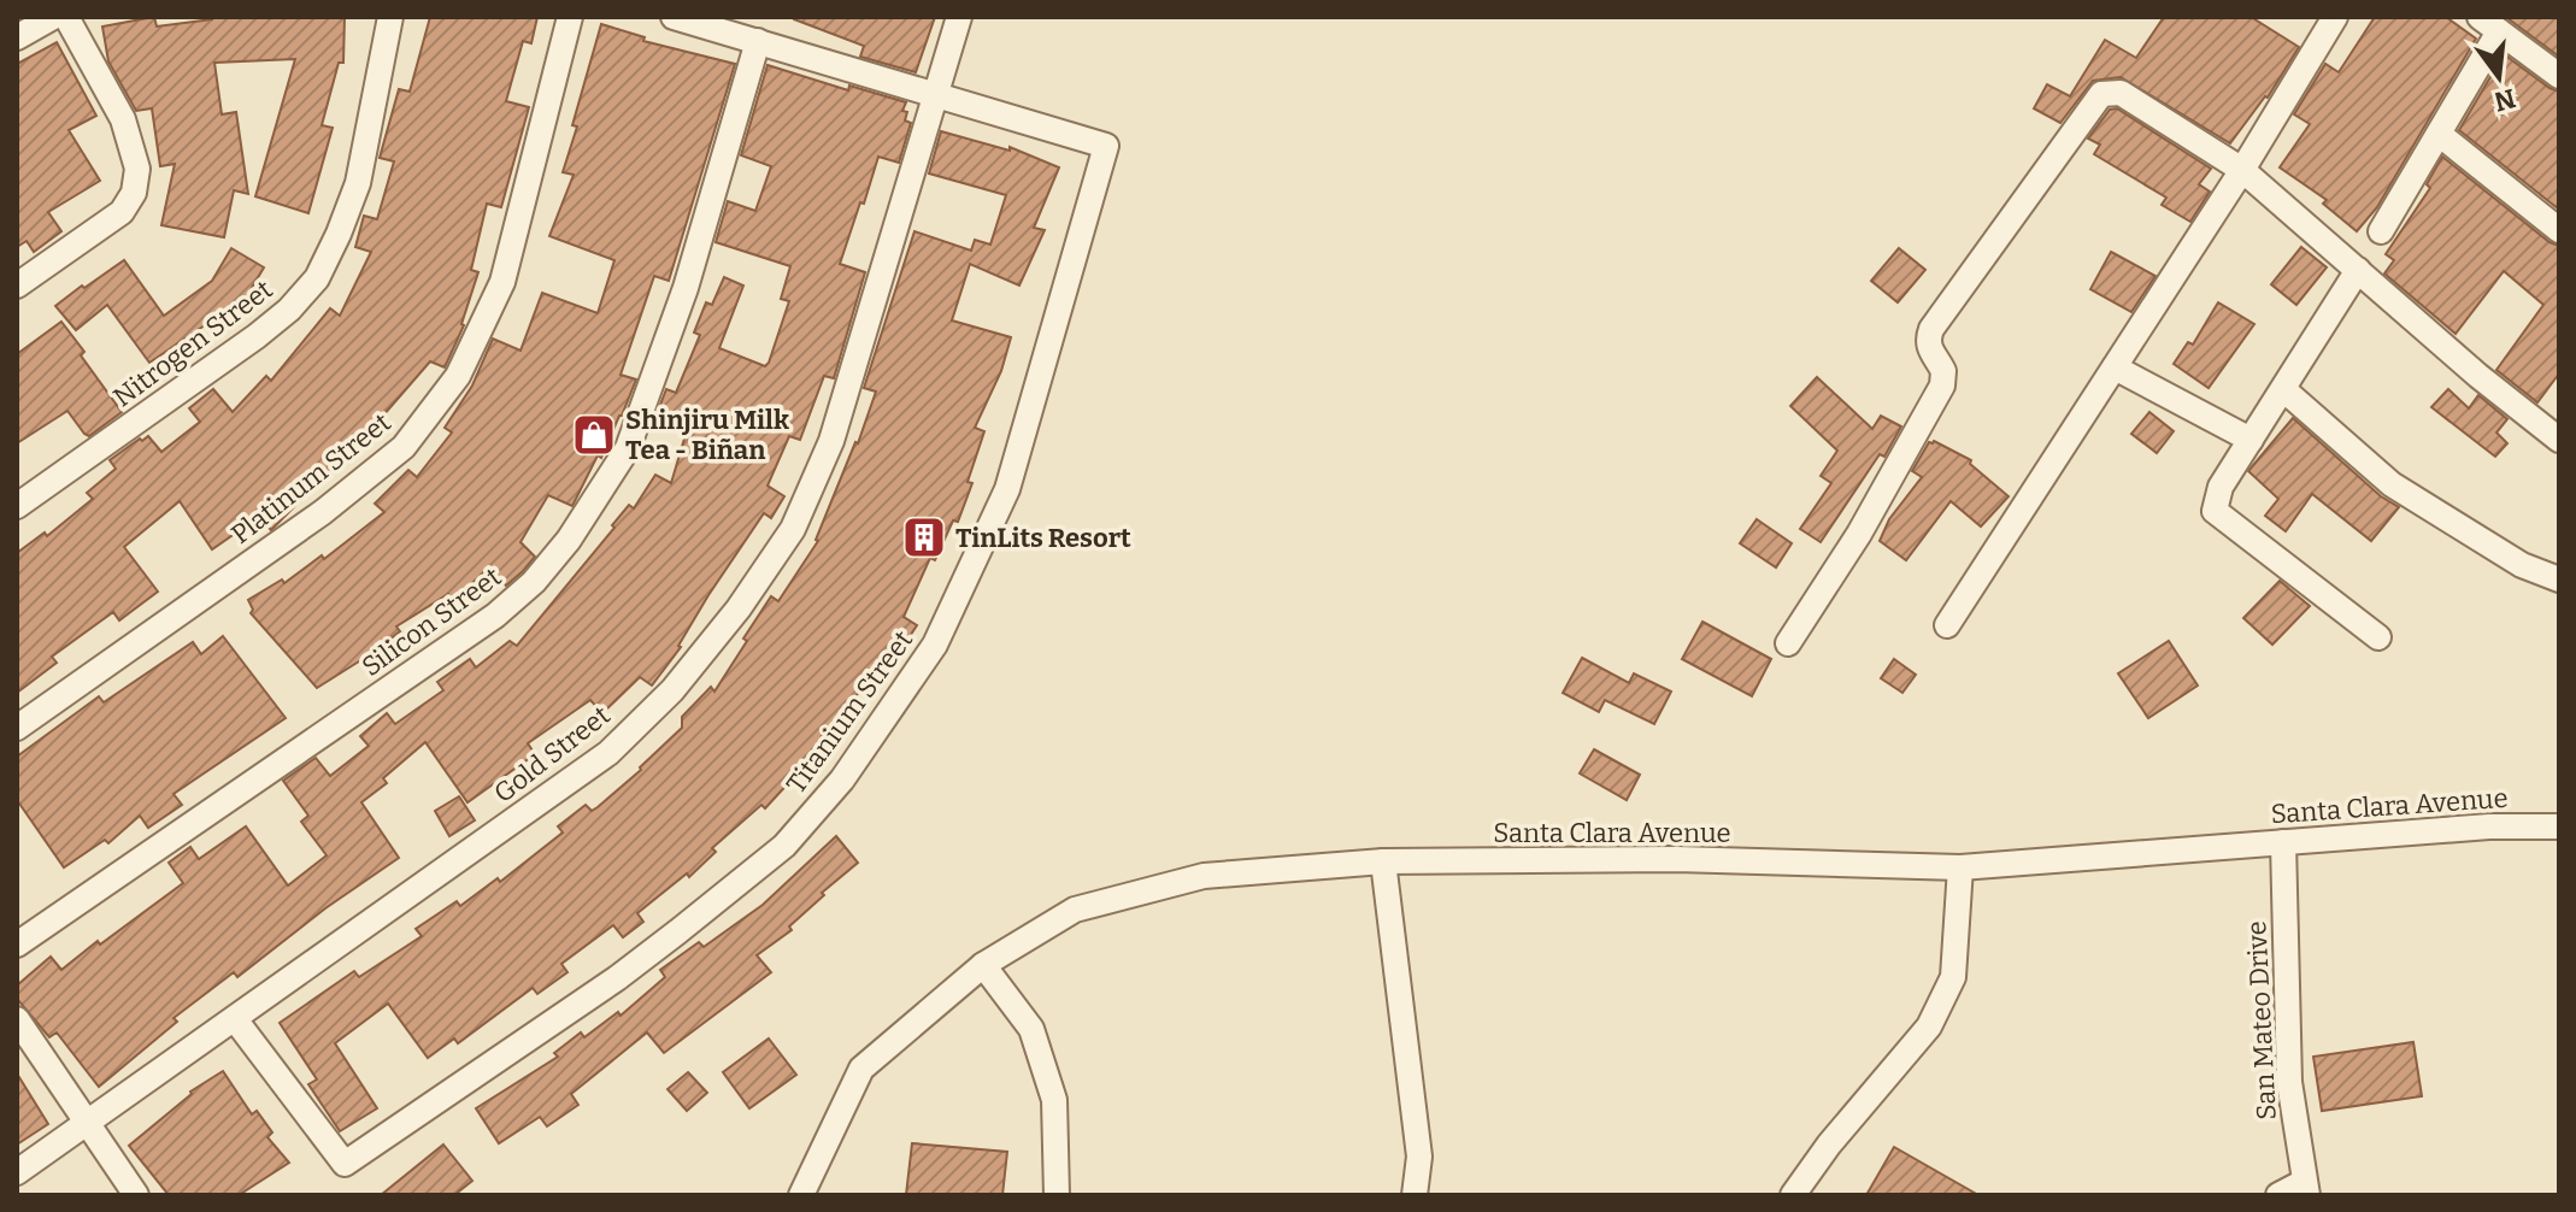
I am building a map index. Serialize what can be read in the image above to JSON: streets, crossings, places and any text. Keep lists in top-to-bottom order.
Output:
{
  "streets": {
    "street": [
      "Nitrogen Street",
      "Platinum Street",
      "Silicon Street",
      "Titanium Street",
      "Gold Street",
      "Santa Clara Avenue",
      "San Mateo Drive"
    ]
  },
  "crossings": [
    ["Titanium Street", "Gold Street"],
    ["Santa Clara Avenue", "San Mateo Drive"]
  ],
  "places": {
    "shop": ["Shinjiru Milk Tea - Biñan"],
    "building": ["TinLits Resort"]
  },
  "north": "bottom"
}
